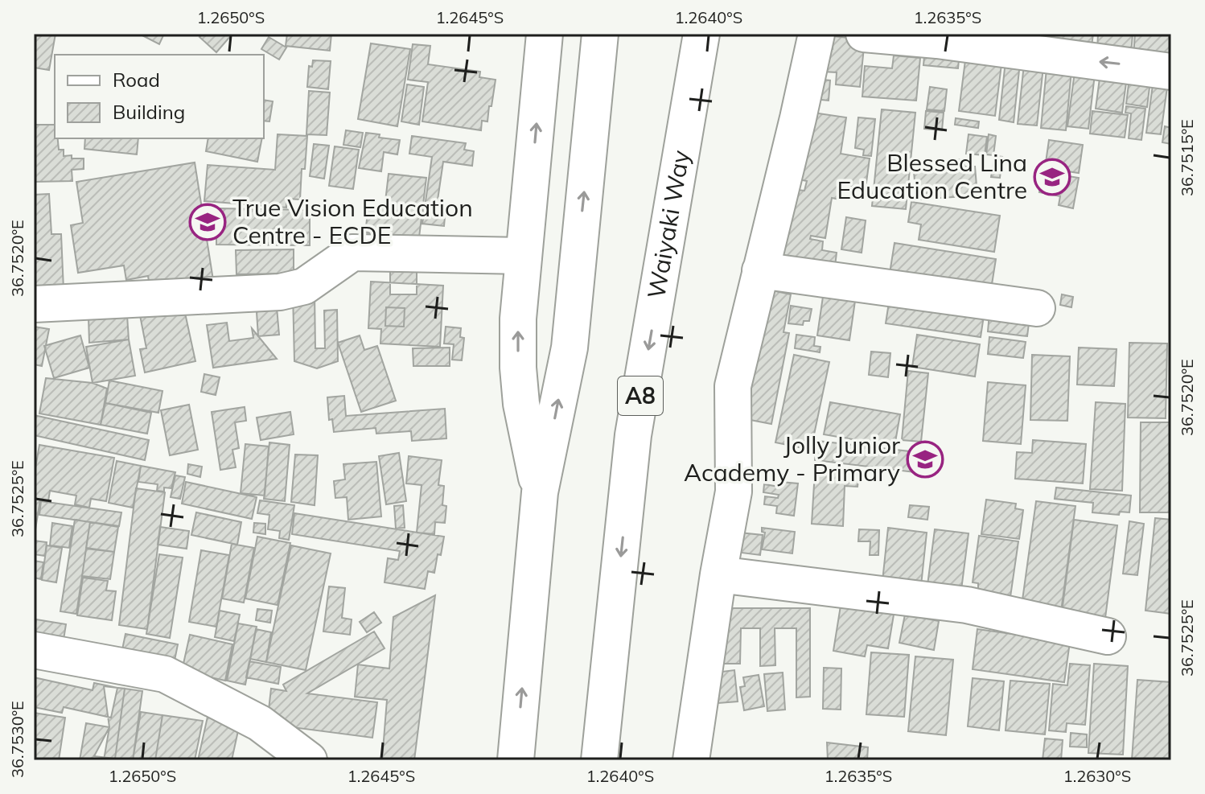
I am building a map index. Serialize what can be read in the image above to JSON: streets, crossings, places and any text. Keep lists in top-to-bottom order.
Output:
{
  "streets": {
    "main road": ["Waiyaki Way", "A8"]
  },
  "places": {
    "school or university": ["Blessed Lina Education Centre", "True Vision Education Centre - ECDE", "Jolly Junior Academy - Primary"]
  },
  "legend": ["Road", "Building"],
  "coordinates": [
    "1.2650°S",
    "1.2645°S",
    "1.2640°S",
    "1.2635°S",
    "36.7515°E",
    "36.7520°E",
    "36.7525°E",
    "36.7530°E",
    "1.2630°S"
  ]
}
